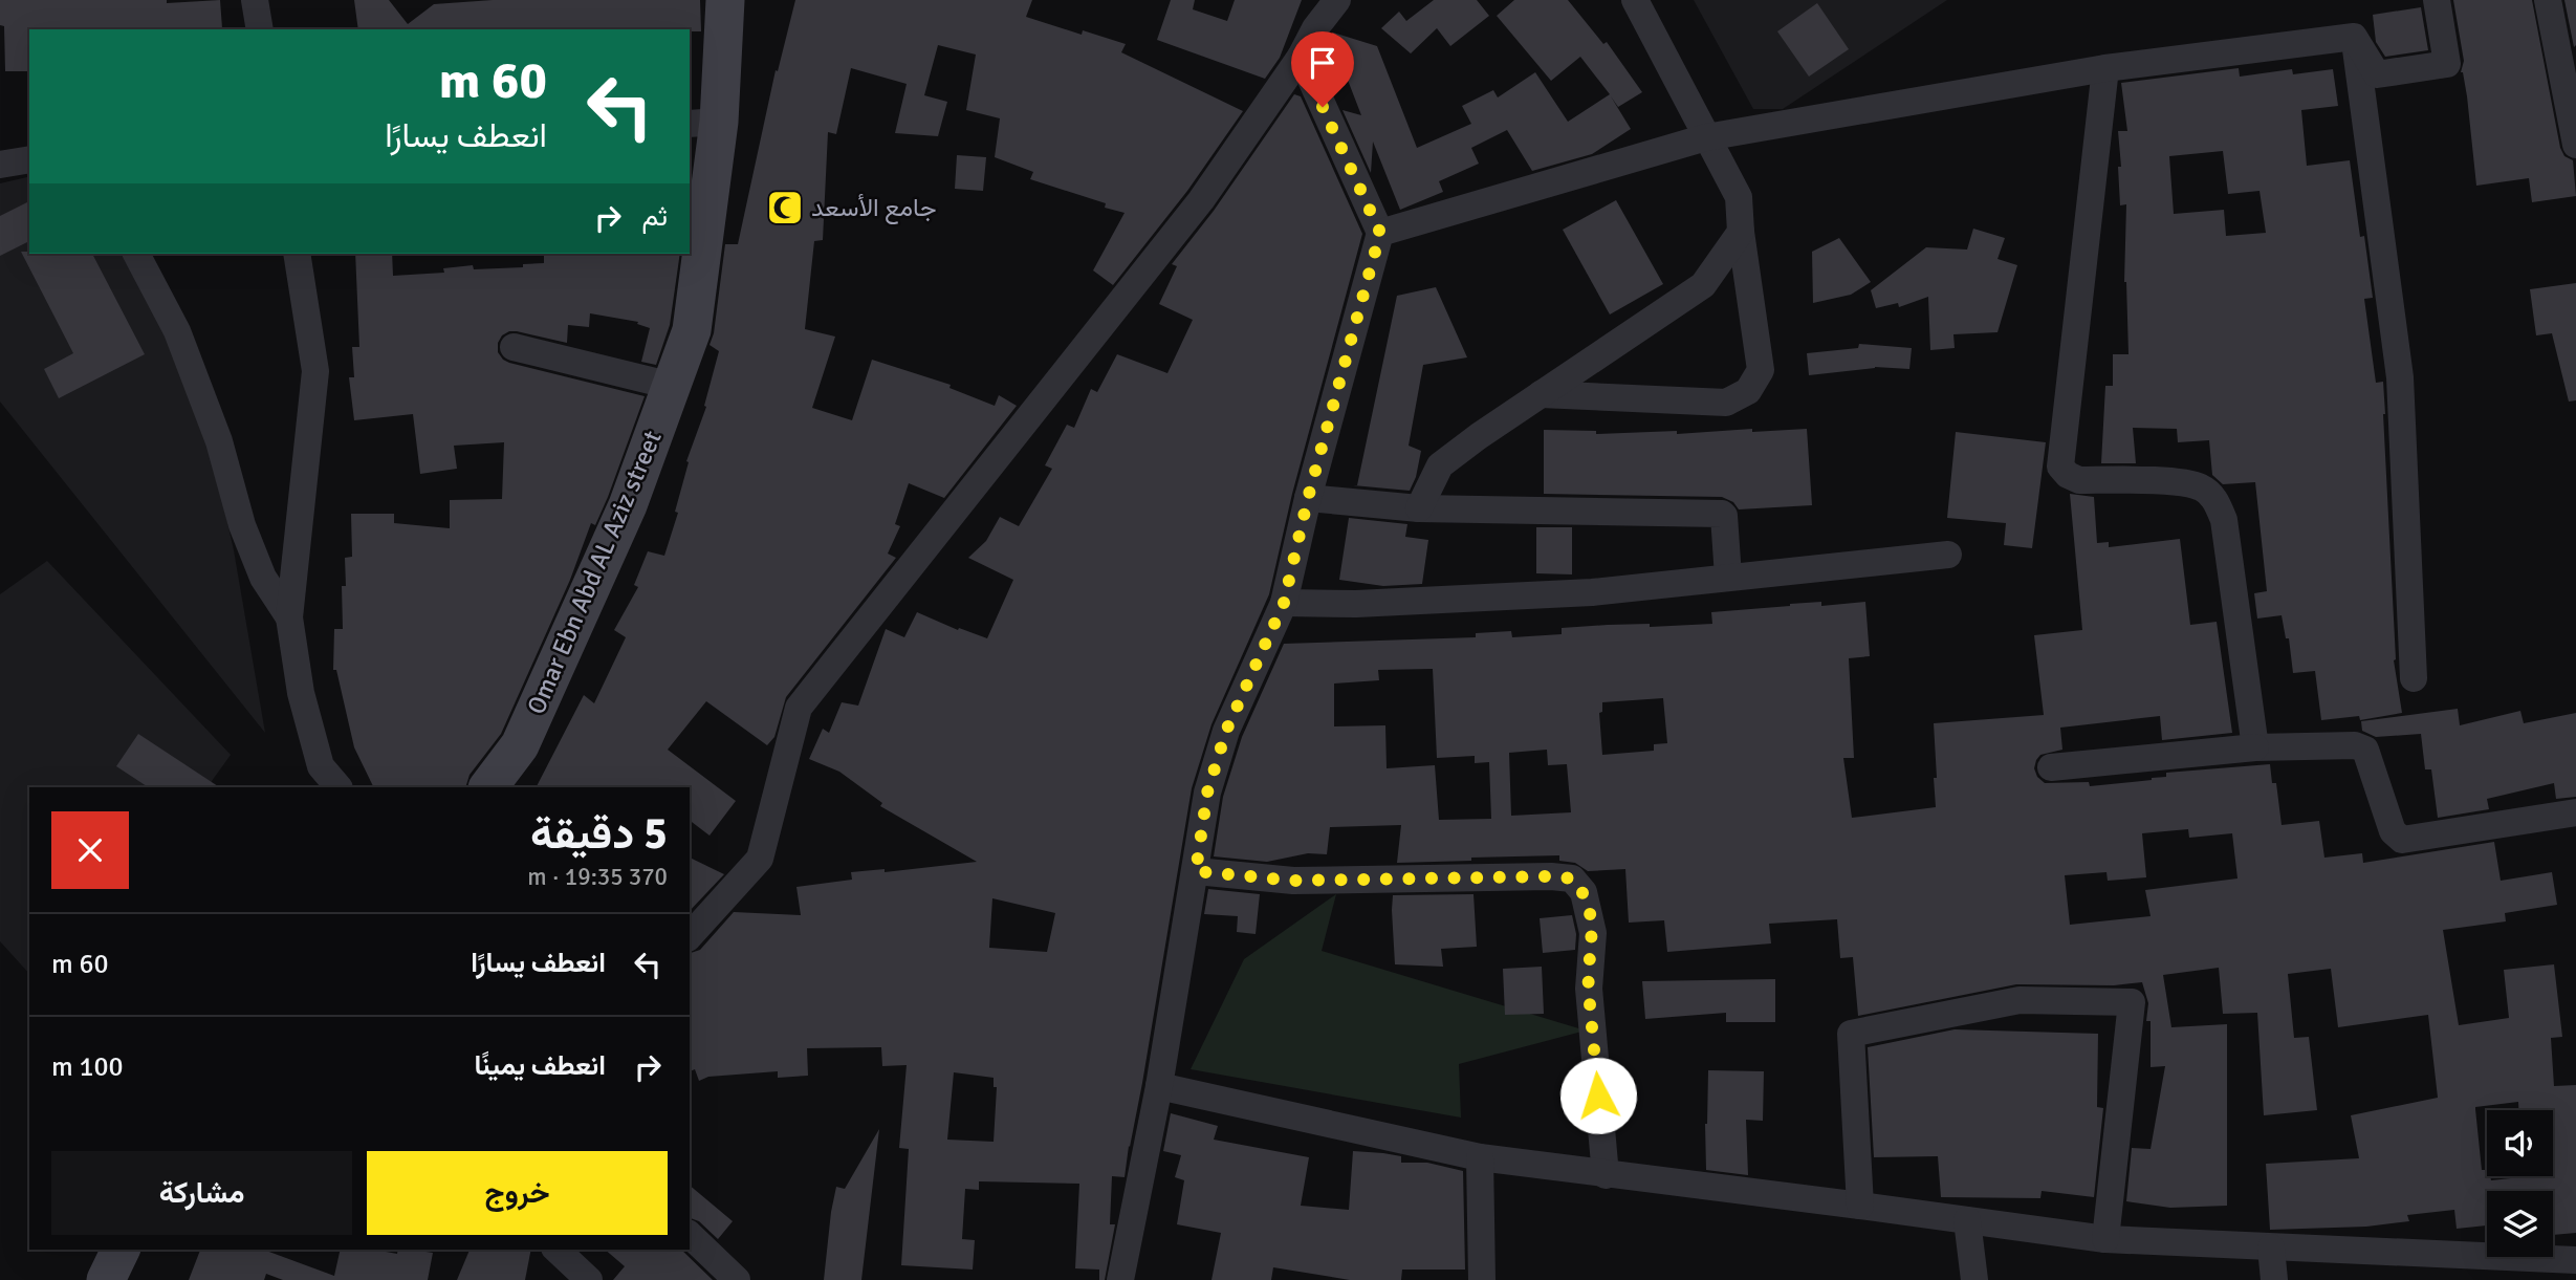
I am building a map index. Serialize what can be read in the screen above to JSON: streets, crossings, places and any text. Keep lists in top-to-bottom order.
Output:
{
  "streets": {
    "street": ["Omar Ebn Abd AL Aziz street"]
  },
  "places": {
    "mosque": ["جامع الأسعد"]
  },
  "page": {
    "turn": ["60 m", "انعطف يسارًا"],
    "then": "ثم",
    "heading": ["5 دقيقة", "370 m · 19:35"],
    "list": [
      {
        "name": "انعطف يسارًا",
        "value": "60 m"
      },
      {
        "name": "انعطف يمينًا",
        "value": "100 m"
      }
    ],
    "buttons": ["خروج", "مشاركة"]
  }
}
